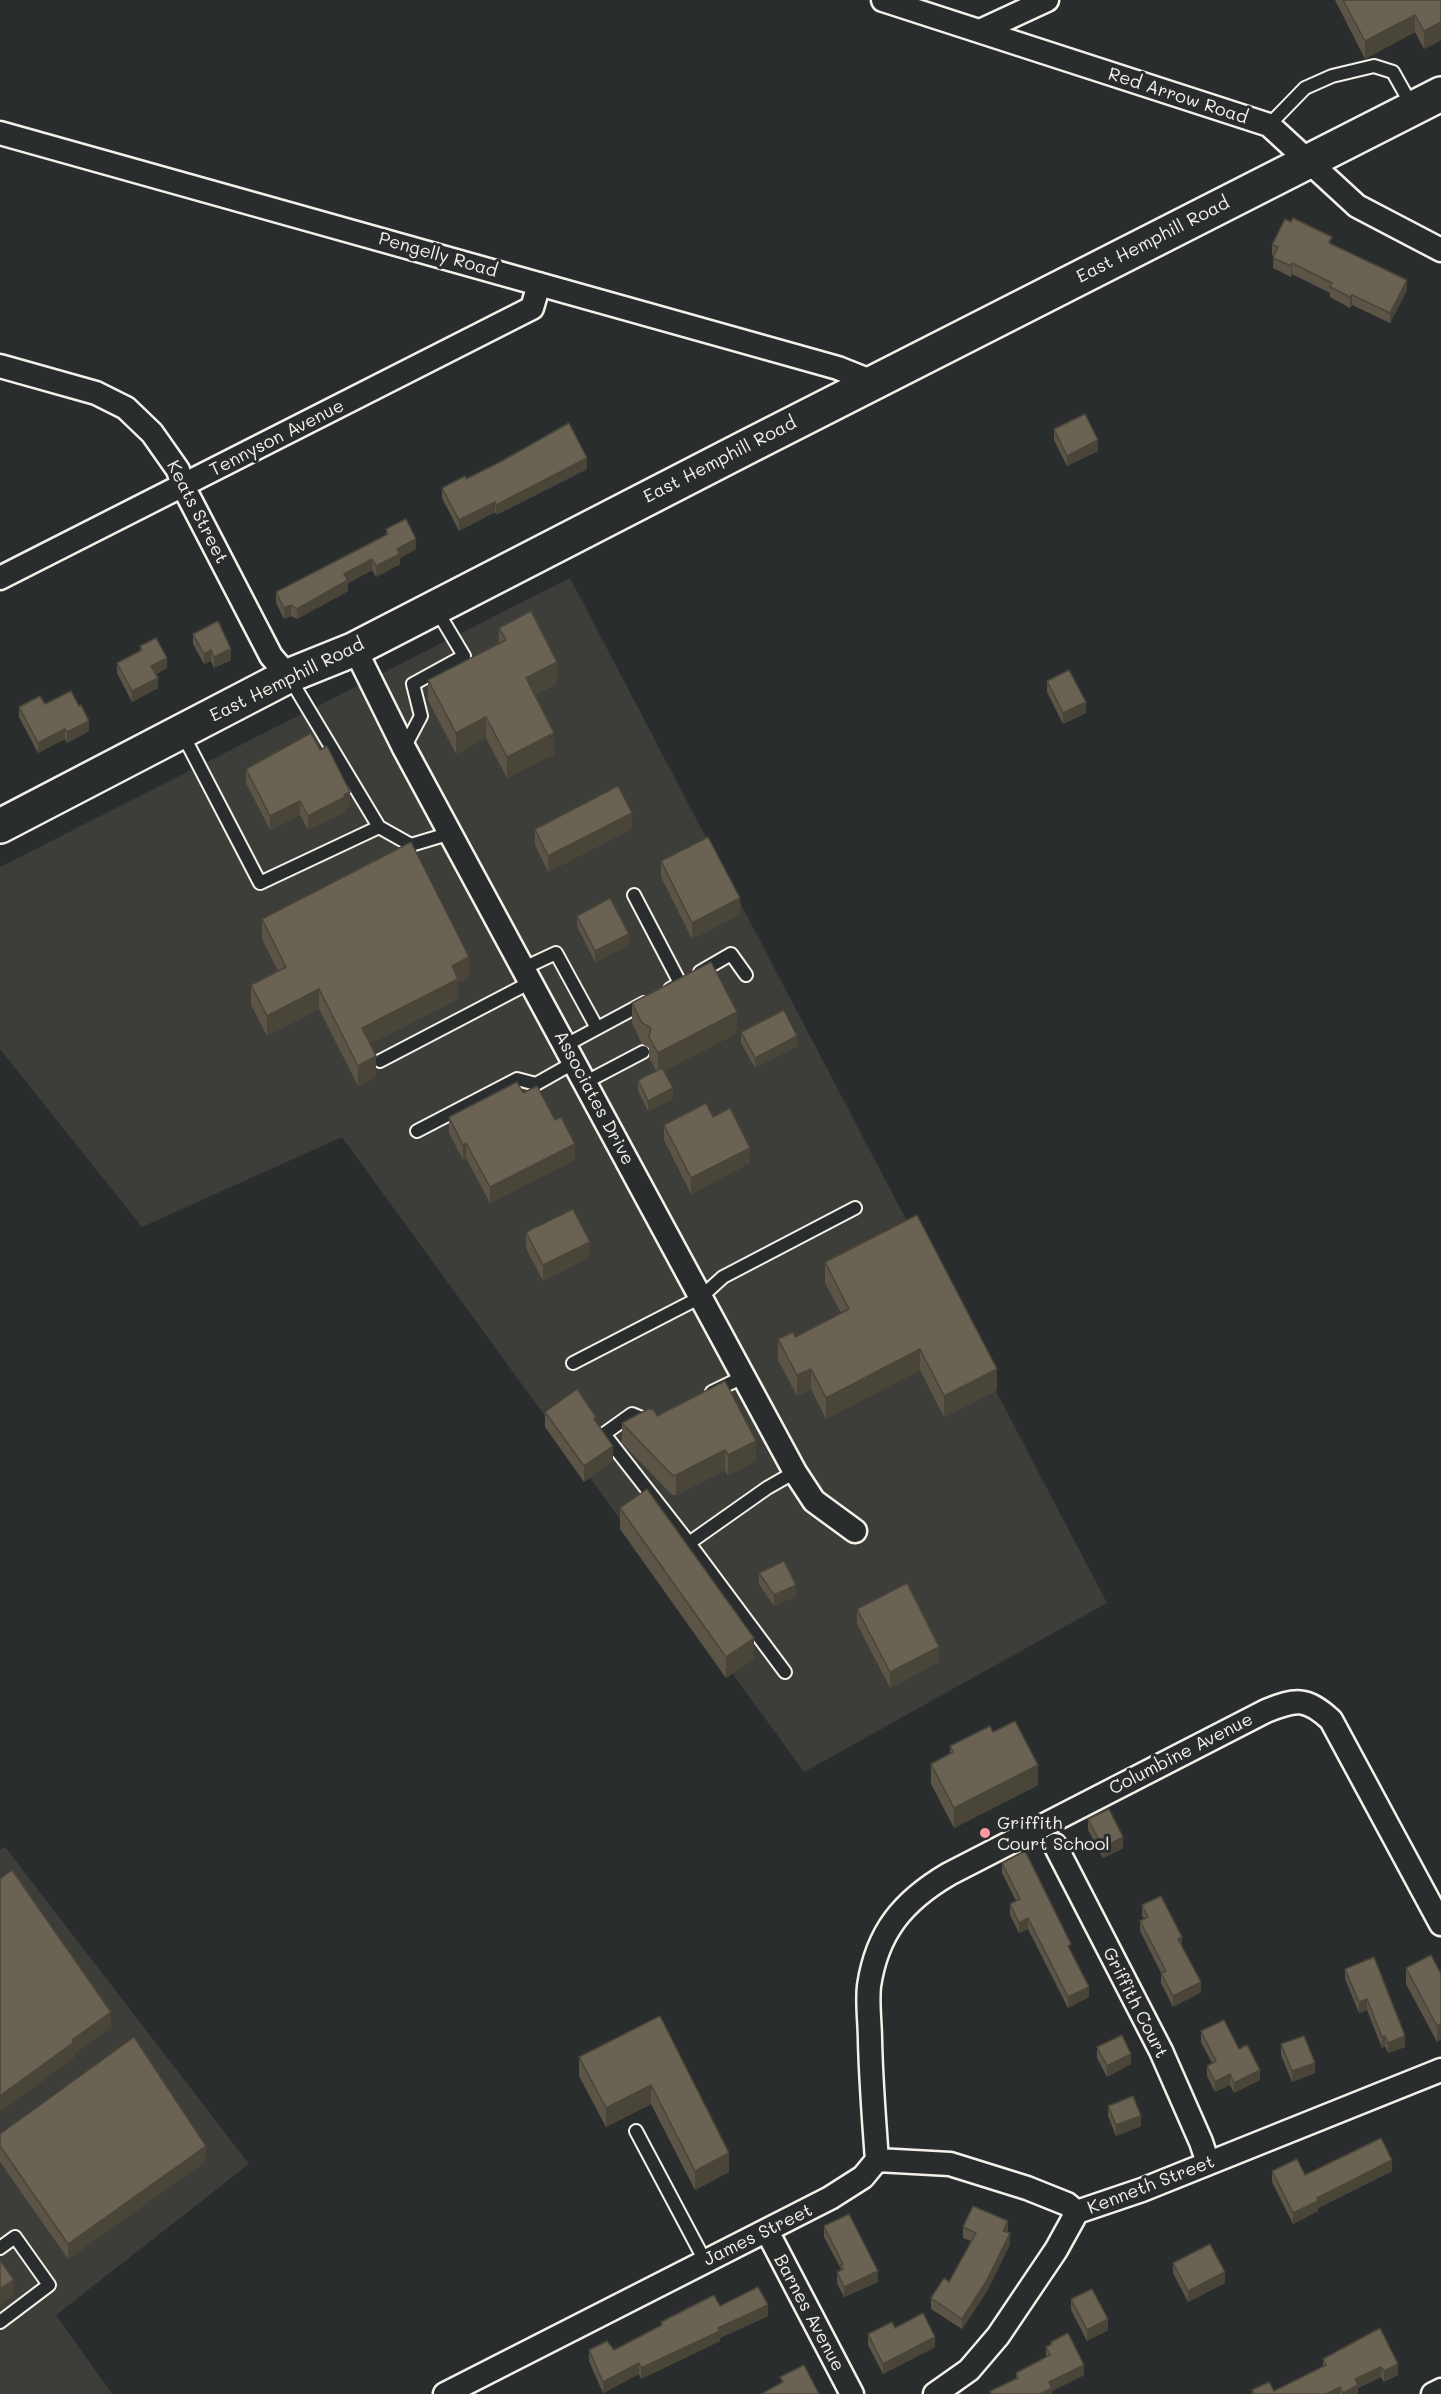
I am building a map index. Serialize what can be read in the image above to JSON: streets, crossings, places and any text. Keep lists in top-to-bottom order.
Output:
{
  "streets": {
    "street": [
      "Red Arrow Road",
      "East Hemphill Road",
      "Pengelly Road",
      "Tennyson Avenue",
      "Keats Street",
      "Associates Drive",
      "Columbine Avenue",
      "Griffith Court",
      "Kenneth Street",
      "James Street",
      "Barnes Avenue"
    ]
  },
  "crossings": [
    ["Red Arrow Road", "East Hemphill Road"],
    ["East Hemphill Road", "Pengelly Road"],
    ["East Hemphill Road", "Keats Street"],
    ["East Hemphill Road", "Associates Drive"],
    ["Pengelly Road", "Tennyson Avenue"],
    ["Tennyson Avenue", "Keats Street"],
    ["Columbine Avenue", "James Street"],
    ["Griffith Court", "Kenneth Street"],
    ["James Street", "Barnes Avenue"]
  ],
  "places": ["Griffith Court School"]
}
